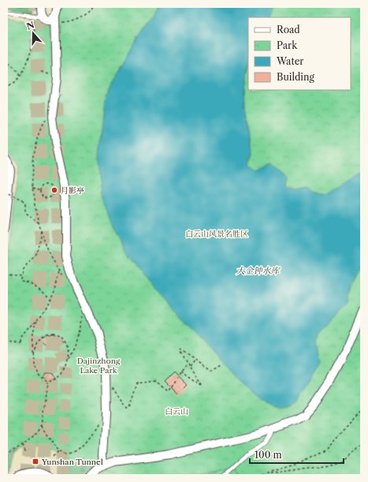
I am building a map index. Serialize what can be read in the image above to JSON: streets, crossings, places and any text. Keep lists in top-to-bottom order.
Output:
{
  "water": ["大金钟水库"],
  "parks": ["白云山风景名胜区", "Dajinzhong Lake Park", "白云山"],
  "places": {
    "other": ["月影亭"],
    "transit": ["Yunshan Tunnel"]
  },
  "legend": [
    "Road",
    "Park",
    "Water",
    "Building"
  ],
  "scale_bar": "100 m",
  "north": "top"
}
